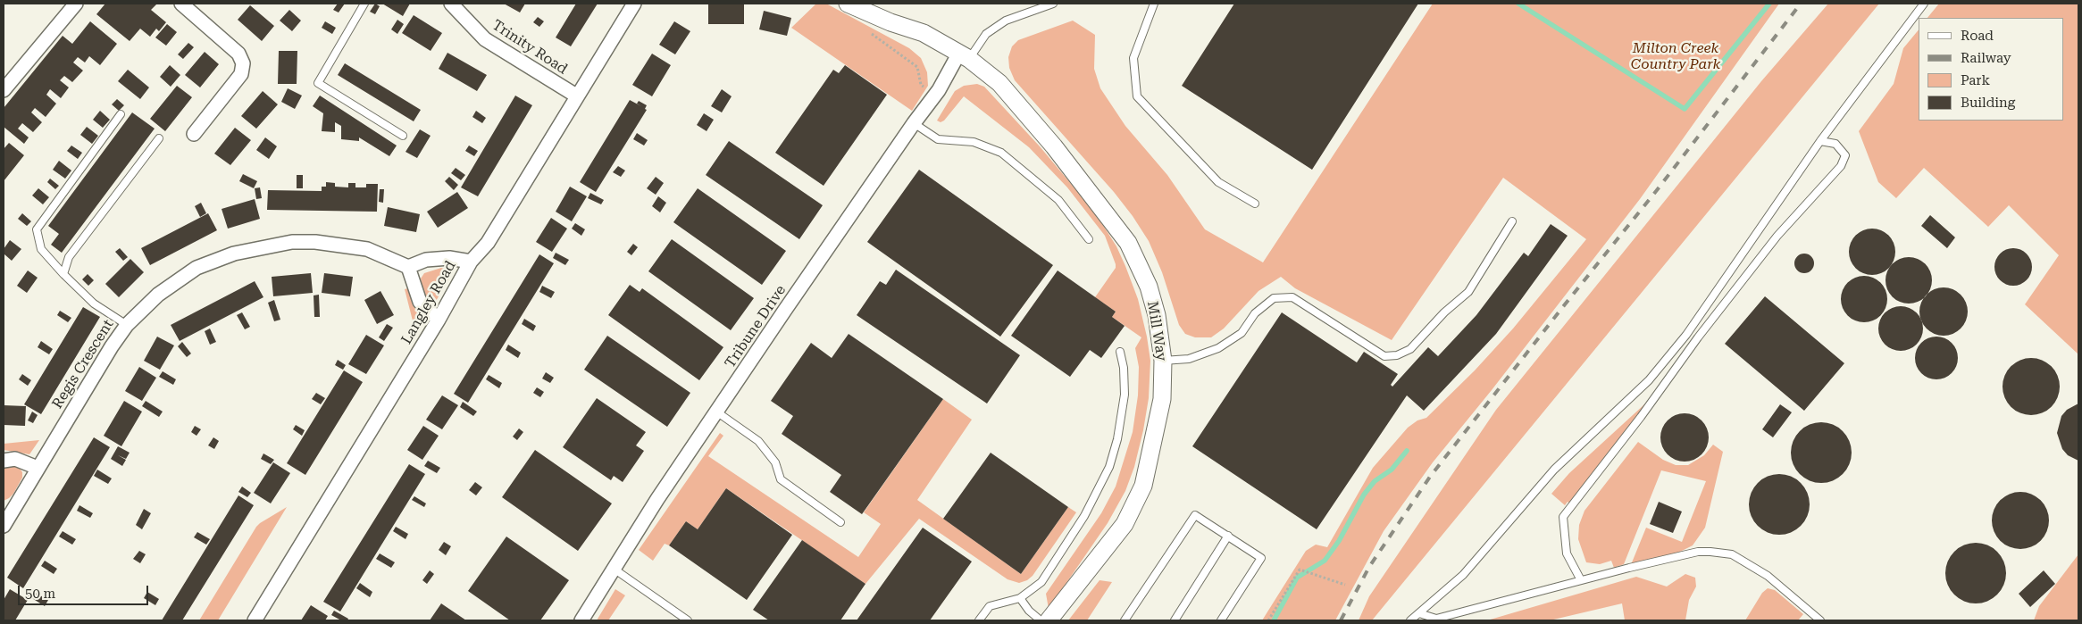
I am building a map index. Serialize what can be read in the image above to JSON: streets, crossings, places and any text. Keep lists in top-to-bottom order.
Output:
{
  "streets": {
    "street": [
      "Trinity Road",
      "Langley Road",
      "Tribune Drive",
      "Mill Way",
      "Regis Crescent"
    ]
  },
  "crossings": [
    ["Trinity Road", "Langley Road"],
    ["Tribune Drive", "Mill Way"]
  ],
  "parks": ["Milton Creek Country Park"],
  "legend": [
    "Road",
    "Railway",
    "Park",
    "Building"
  ],
  "scale_bar": "50 m"
}
